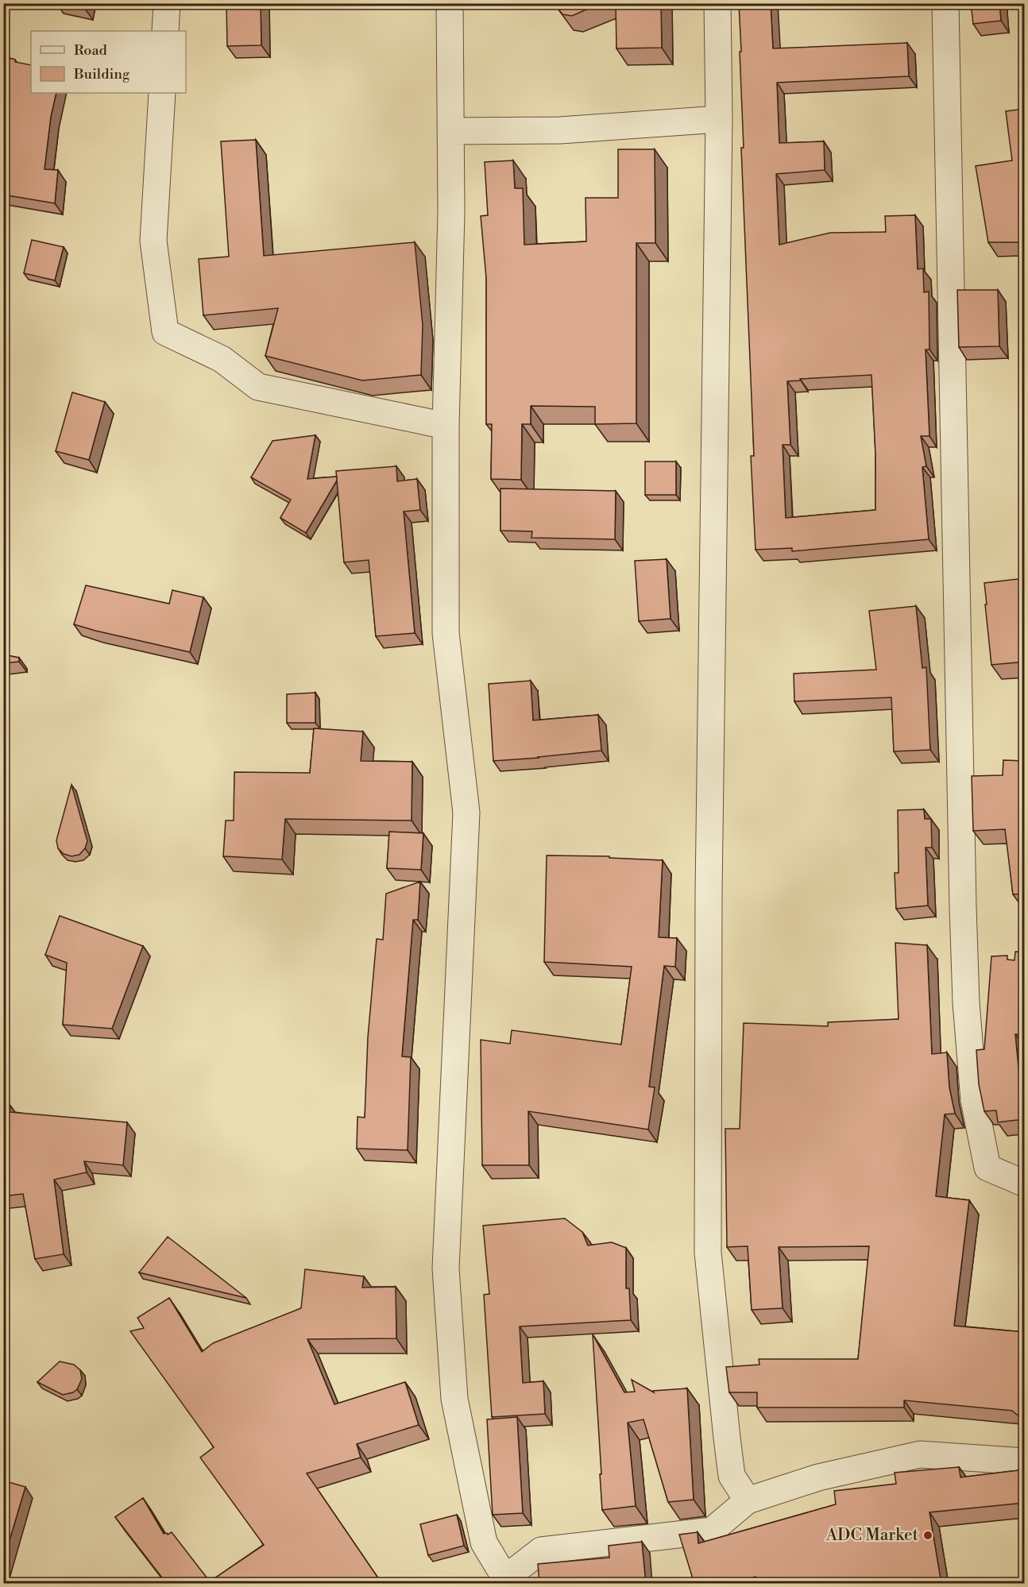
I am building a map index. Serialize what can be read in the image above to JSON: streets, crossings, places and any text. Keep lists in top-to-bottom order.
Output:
{
  "places": ["ADC Market"],
  "legend": ["Road", "Building"]
}
